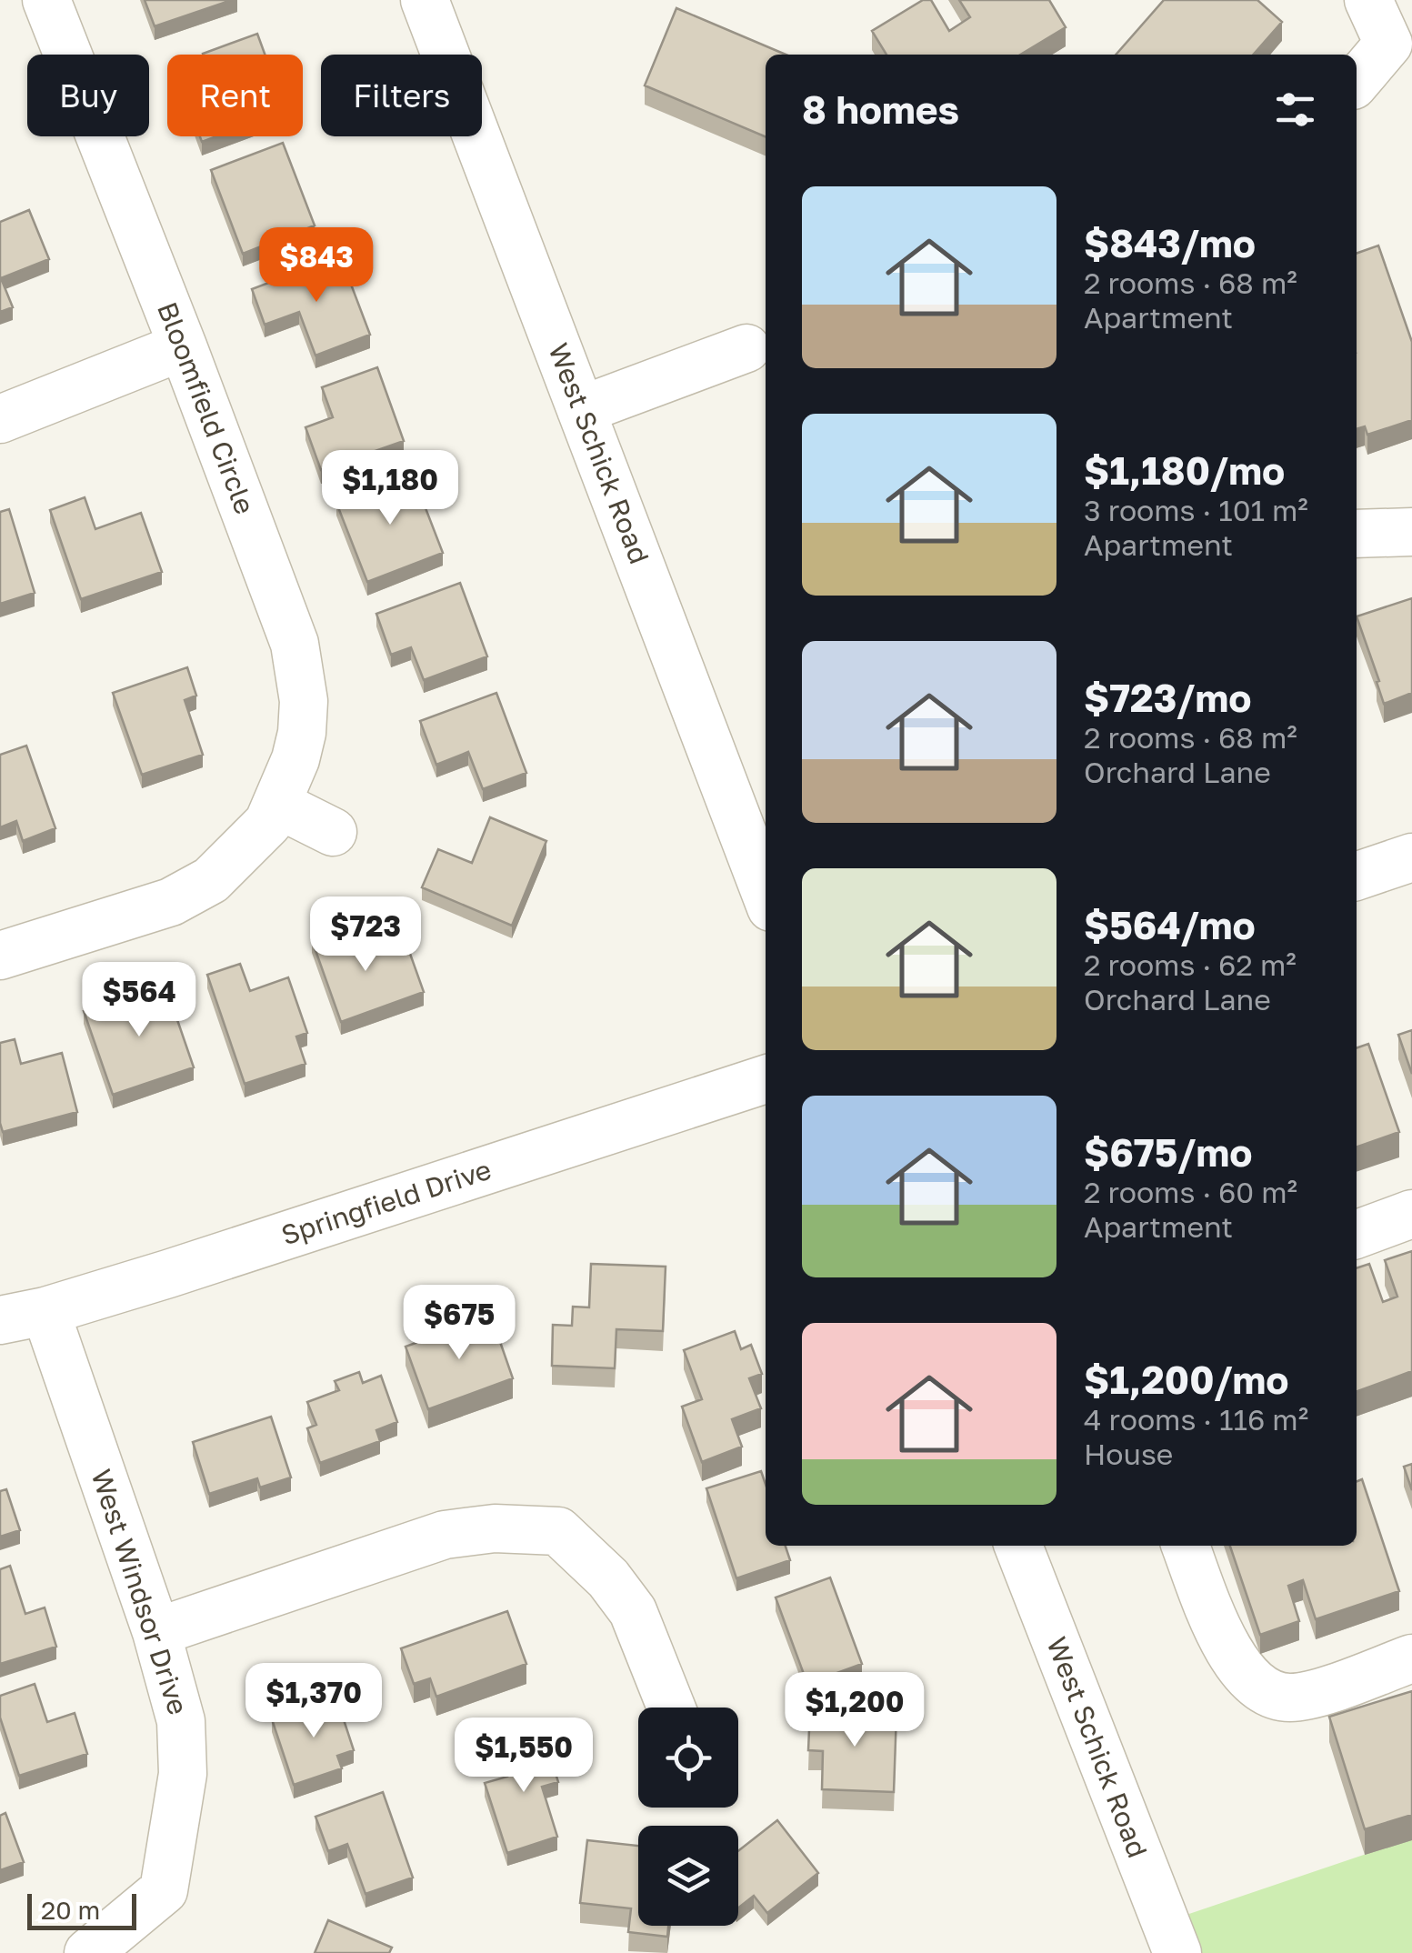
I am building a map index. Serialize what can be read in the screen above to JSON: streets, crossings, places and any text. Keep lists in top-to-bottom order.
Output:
{
  "streets": {
    "street": [
      "Bloomfield Circle",
      "West Schick Road",
      "Springfield Drive",
      "West Windsor Drive"
    ]
  },
  "crossings": [
    ["Springfield Drive", "West Windsor Drive"]
  ],
  "scale_bar": "20 m",
  "page": {
    "chip": ["Buy", "Rent", "Filters"],
    "heading": "8 homes",
    "list": [
      {
        "name": "$843/mo",
        "note": "2 rooms · 68 m² · Apartment"
      },
      {
        "name": "$1,180/mo",
        "note": "3 rooms · 101 m² · Apartment"
      },
      {
        "name": "$723/mo",
        "note": "2 rooms · 68 m² · Orchard Lane"
      },
      {
        "name": "$564/mo",
        "note": "2 rooms · 62 m² · Orchard Lane"
      },
      {
        "name": "$675/mo",
        "note": "2 rooms · 60 m² · Apartment"
      },
      {
        "name": "$1,200/mo",
        "note": "4 rooms · 116 m² · House"
      }
    ],
    "price": [
      "$843",
      "$1,180",
      "$723",
      "$564",
      "$675",
      "$1,370",
      "$1,200",
      "$1,550"
    ],
    "scale": "20 m"
  }
}
